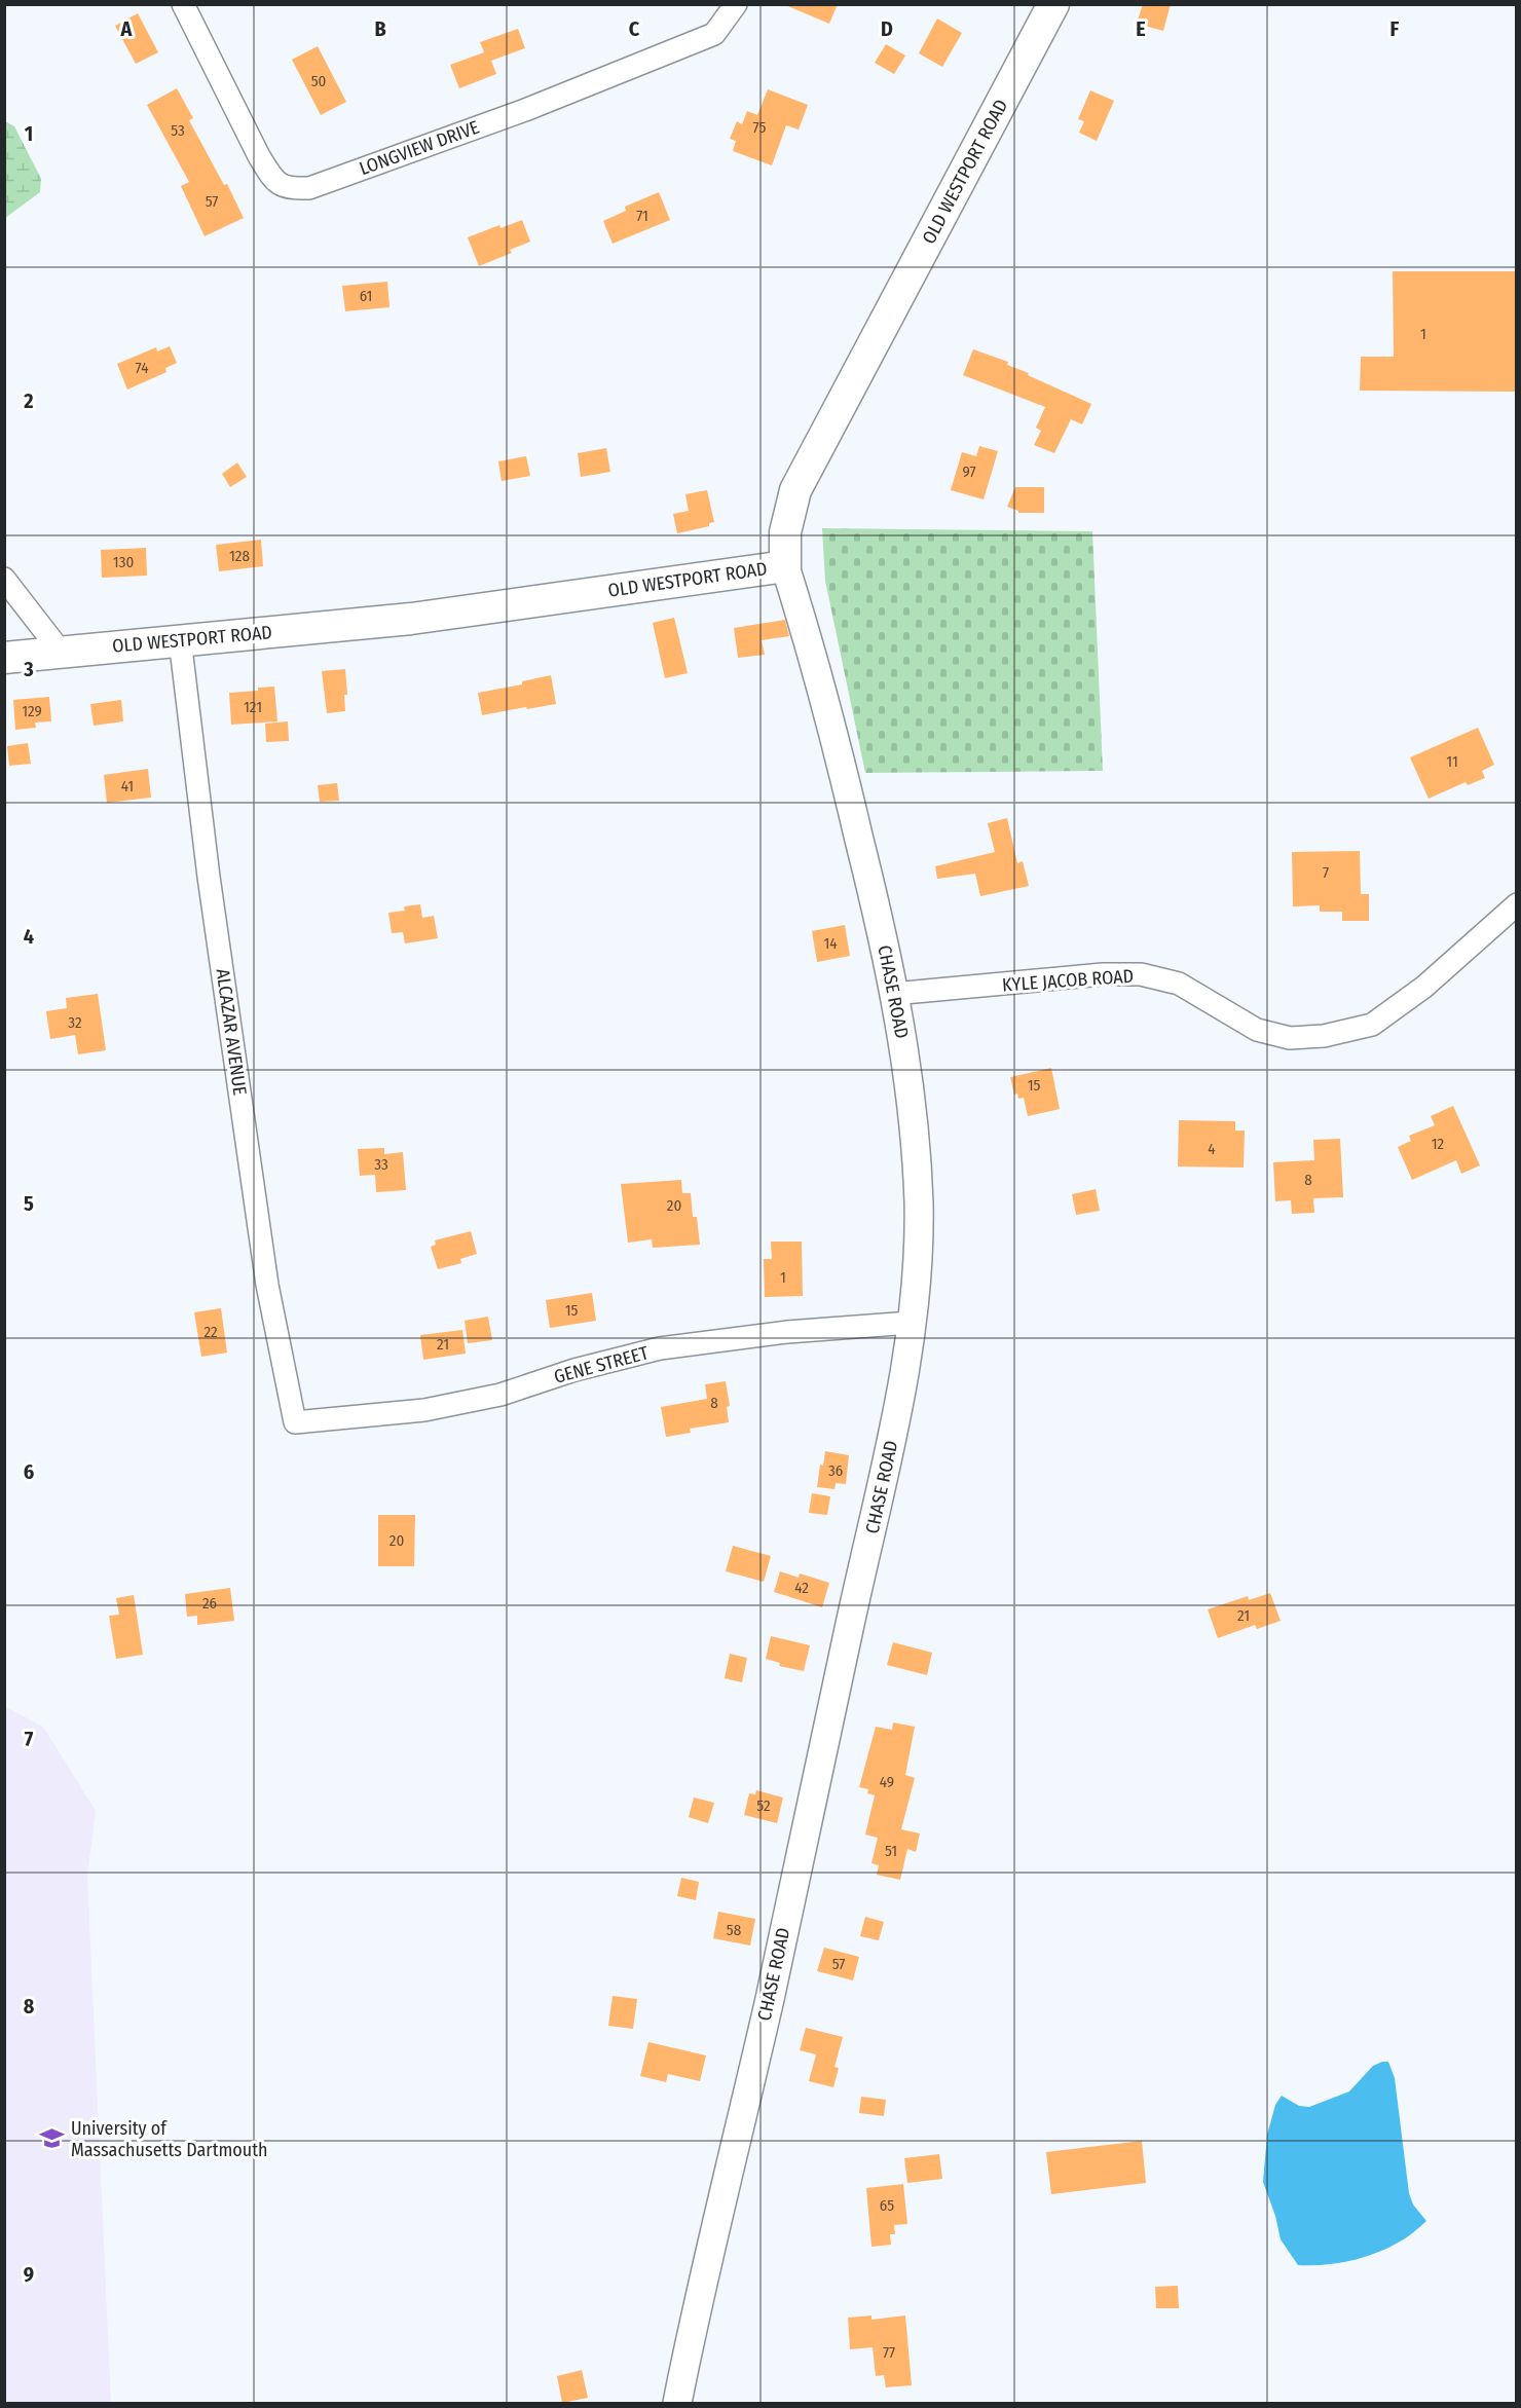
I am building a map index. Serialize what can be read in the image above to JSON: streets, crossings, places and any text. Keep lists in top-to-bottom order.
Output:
{
  "streets": {
    "main road": ["OLD WESTPORT ROAD"],
    "street": [
      "LONGVIEW DRIVE",
      "KYLE JACOB ROAD",
      "CHASE ROAD",
      "ALCAZAR AVENUE",
      "GENE STREET"
    ]
  },
  "crossings": [
    ["OLD WESTPORT ROAD", "CHASE ROAD"],
    ["OLD WESTPORT ROAD", "ALCAZAR AVENUE"],
    ["KYLE JACOB ROAD", "CHASE ROAD"],
    ["CHASE ROAD", "GENE STREET"],
    ["ALCAZAR AVENUE", "GENE STREET"]
  ],
  "places": {
    "school or university": ["University of Massachusetts Dartmouth"]
  },
  "house_numbers": [
    "50",
    "75",
    "53",
    "57",
    "71",
    "61",
    "1",
    "74",
    "97",
    "128",
    "130",
    "121",
    "129",
    "11",
    "41",
    "7",
    "14",
    "32",
    "15",
    "12",
    "4",
    "33",
    "8",
    "20",
    "1",
    "15",
    "22",
    "21",
    "8",
    "36",
    "20",
    "42",
    "26",
    "21",
    "49",
    "52",
    "51",
    "58",
    "57",
    "65",
    "77"
  ],
  "grid": {
    "columns": [
      "A",
      "B",
      "C",
      "D",
      "E",
      "F"
    ],
    "rows": [
      "1",
      "2",
      "3",
      "4",
      "5",
      "6",
      "7",
      "8",
      "9"
    ]
  }
}
